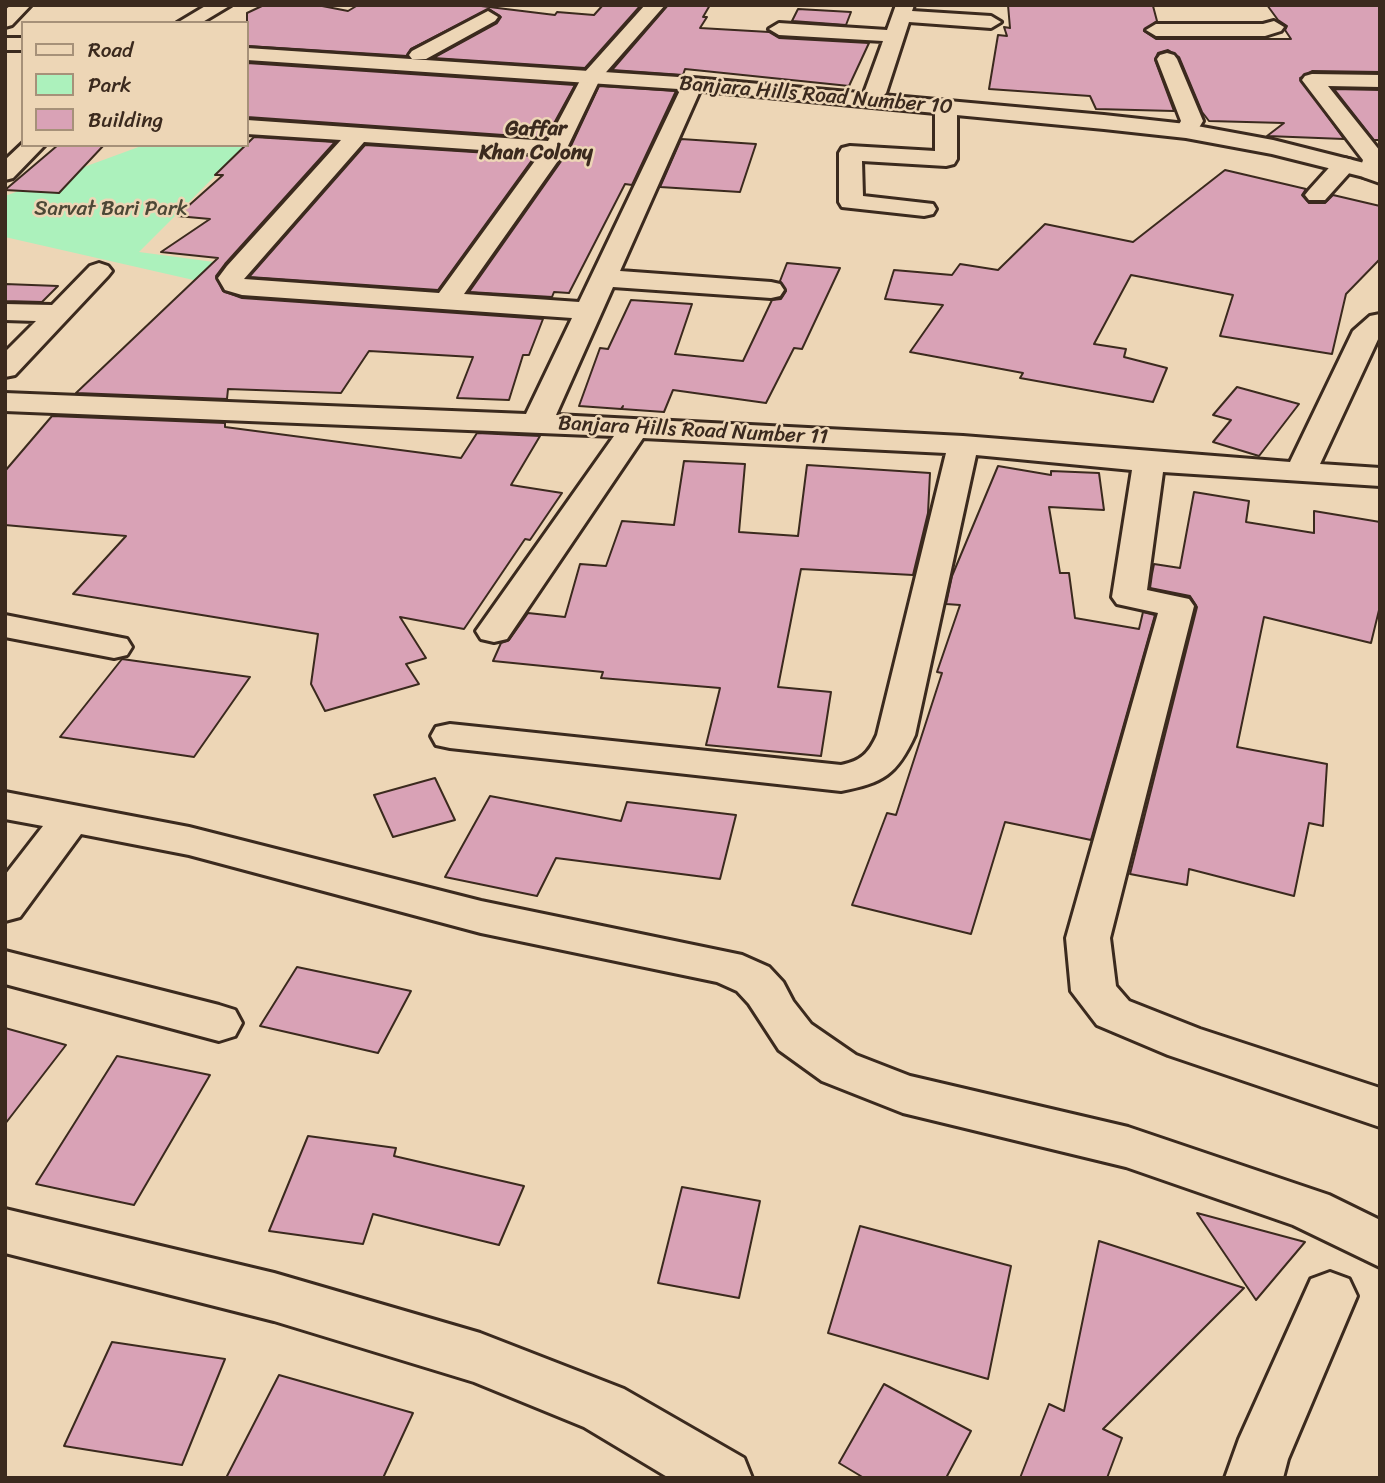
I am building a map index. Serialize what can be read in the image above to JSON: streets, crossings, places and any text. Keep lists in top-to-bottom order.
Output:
{
  "streets": {
    "street": ["Banjara Hills Road Number 10", "Banjara Hills Road Number 11"]
  },
  "districts": ["Gaffar Khan Colony"],
  "parks": ["Sarvat Bari Park"],
  "legend": ["Road", "Park", "Building"]
}
